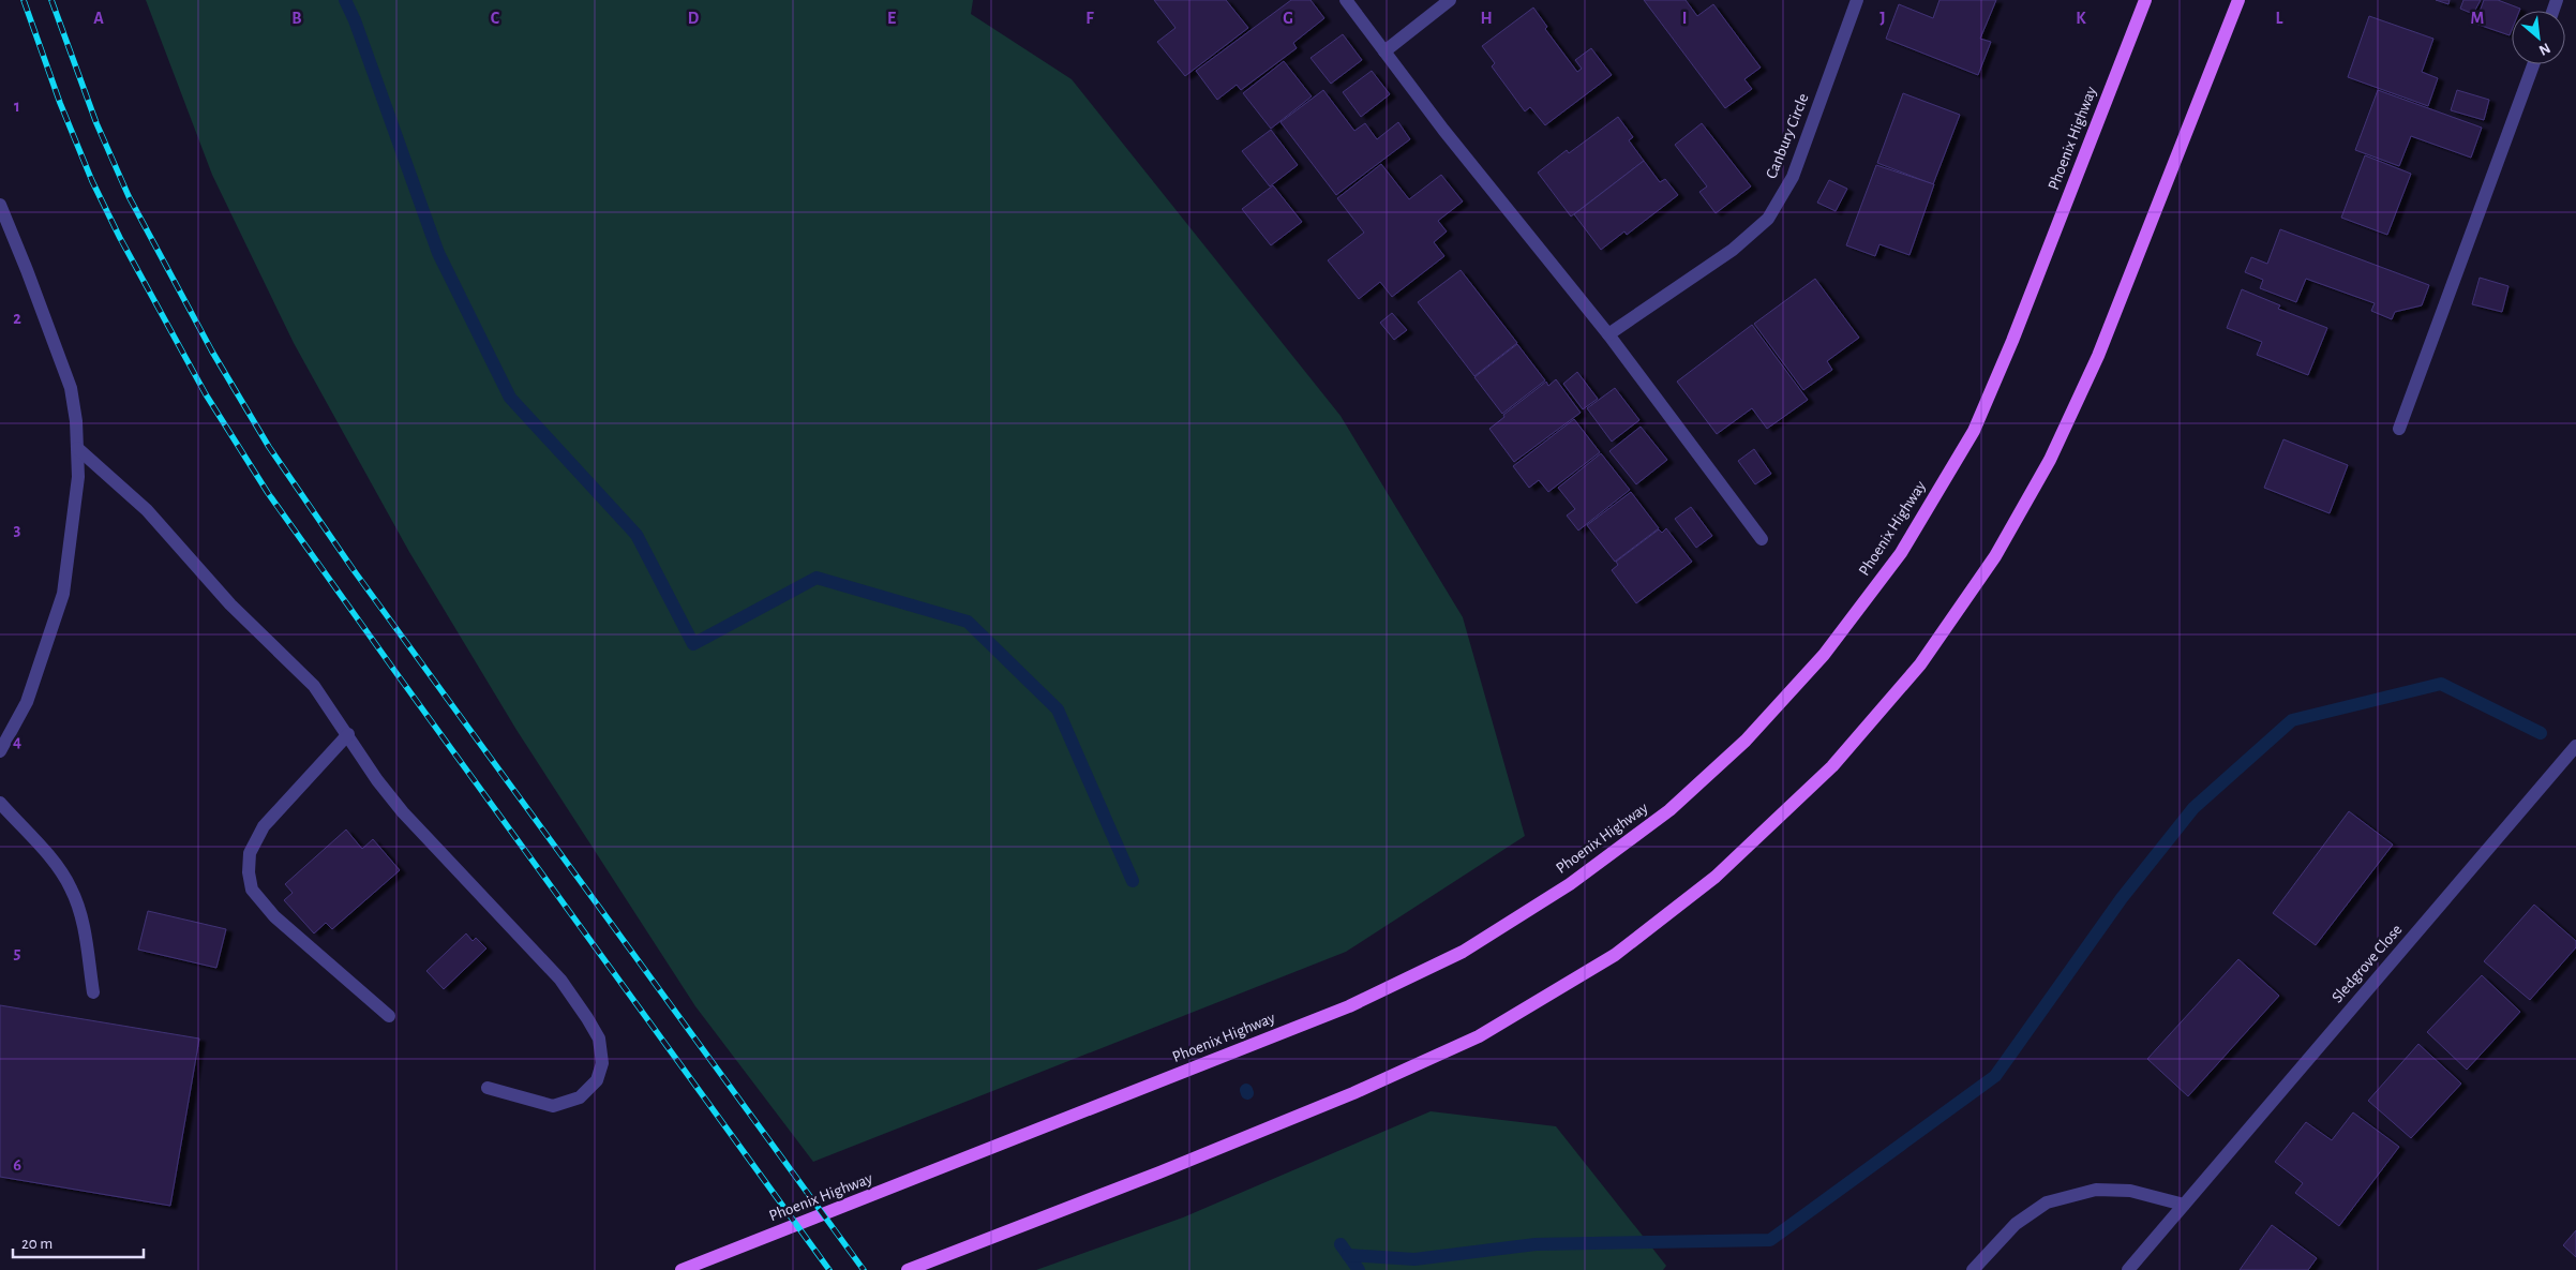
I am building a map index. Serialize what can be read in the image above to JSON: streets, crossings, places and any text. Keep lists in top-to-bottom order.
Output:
{
  "streets": {
    "main road": ["Phoenix Highway"],
    "street": ["Canbury Circle", "Sledgrove Close"]
  },
  "scale_bar": "20 m",
  "north": "bottom right",
  "grid": {
    "columns": [
      "A",
      "B",
      "C",
      "D",
      "E",
      "F",
      "G",
      "H",
      "I",
      "J",
      "K",
      "L",
      "M"
    ],
    "rows": [
      "1",
      "2",
      "3",
      "4",
      "5",
      "6"
    ]
  }
}
